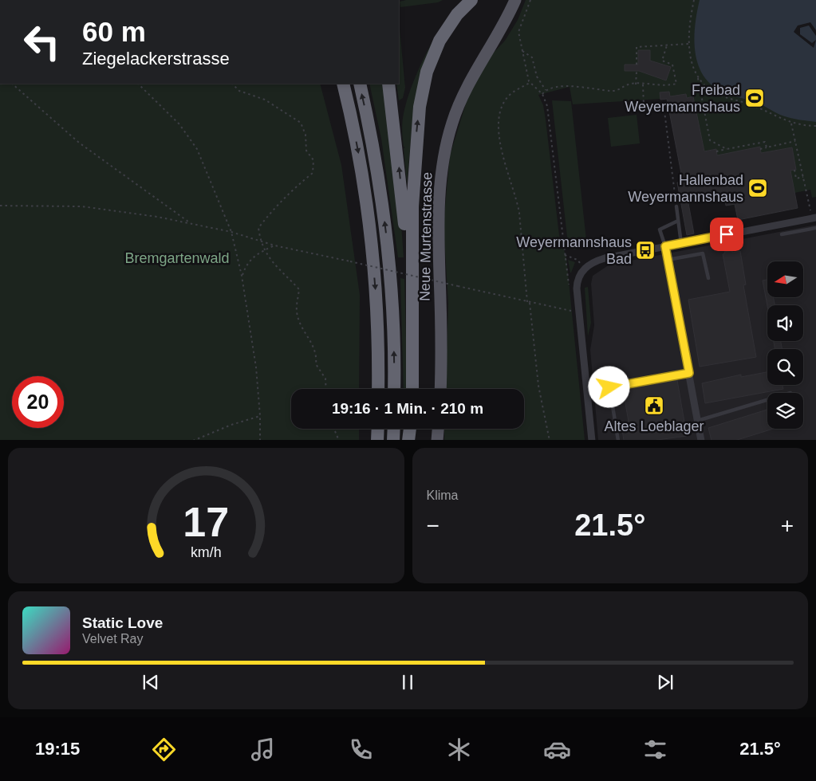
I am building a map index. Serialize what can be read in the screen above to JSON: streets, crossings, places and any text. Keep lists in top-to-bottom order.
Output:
{
  "streets": {
    "main road": ["Neue Murtenstrasse"]
  },
  "parks": ["Bremgartenwald"],
  "places": {
    "sports": ["Freibad Weyermannshaus", "Hallenbad Weyermannshaus"],
    "bus stop": ["Weyermannshaus Bad"],
    "public building": ["Altes Loeblager"]
  },
  "north": "left",
  "page": {
    "turn": ["60 m", "Ziegelackerstrasse"],
    "limit": "20",
    "trip": "19:16 · 1 Min. · 210 m",
    "tile": "Klima",
    "heat": ["−", "21.5°", "+"],
    "song": ["Static Love", "Velvet Ray"],
    "tabs": ["19:15", "21.5°"],
    "gauge": ["17", "km/h"]
  }
}
